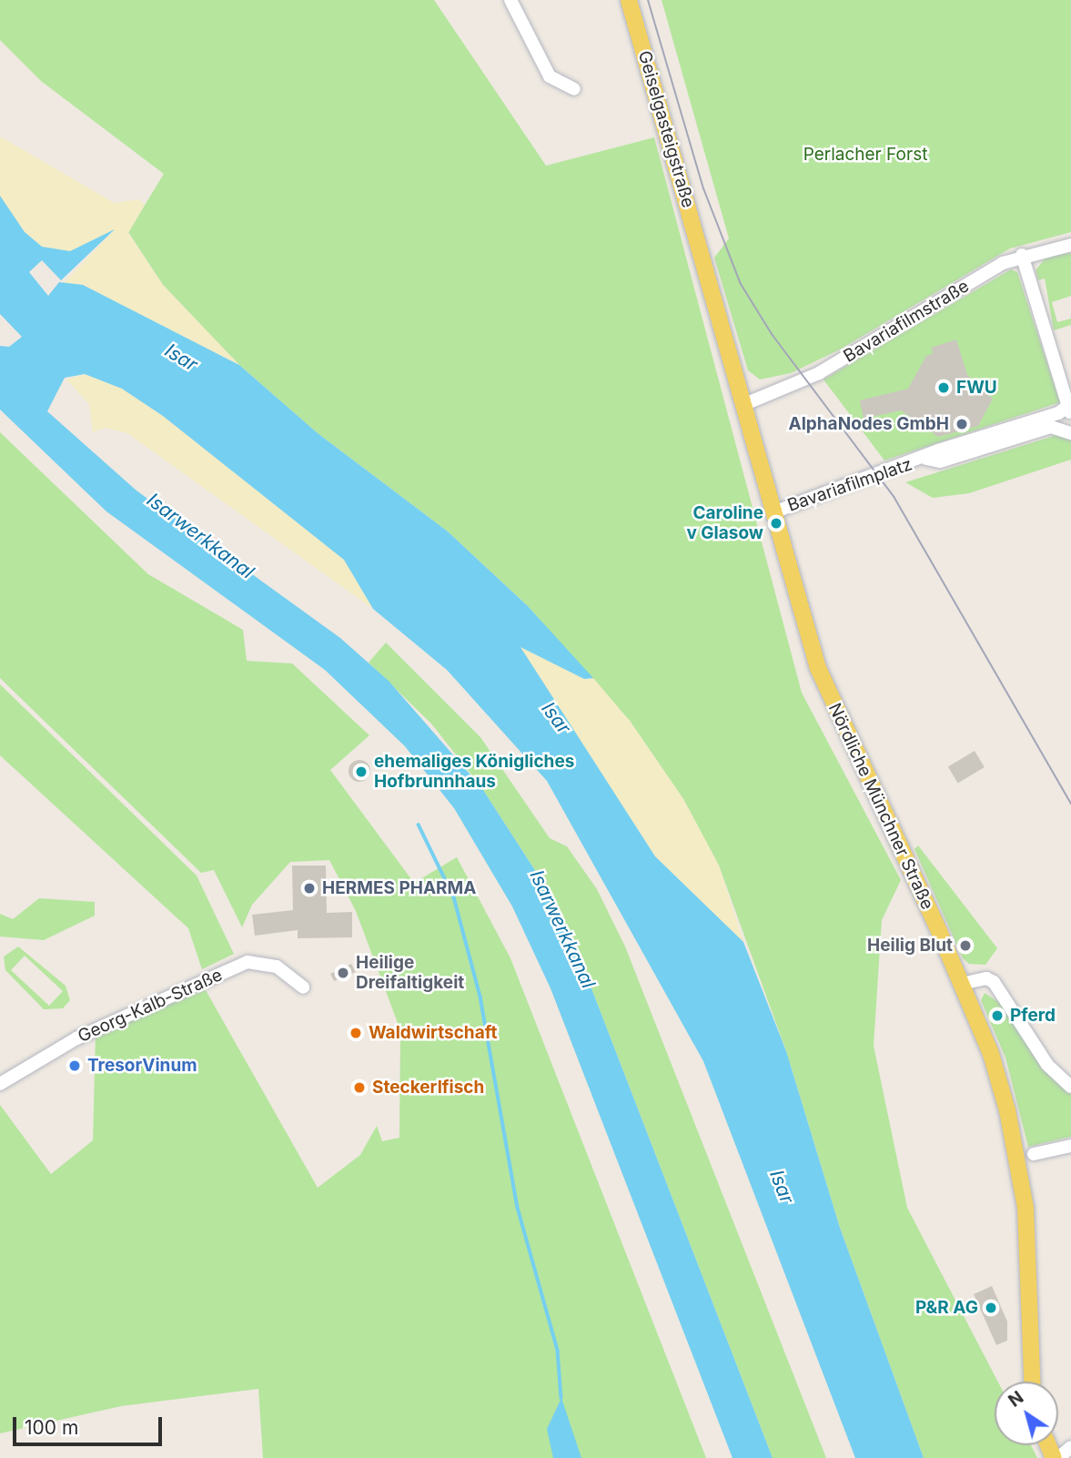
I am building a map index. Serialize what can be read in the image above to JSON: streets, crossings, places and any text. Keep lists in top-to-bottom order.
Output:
{
  "streets": {
    "main road": ["Geiselgasteigstraße", "Nördliche Münchner Straße"],
    "street": ["Bavariafilmstraße", "Bavariafilmplatz", "Georg-Kalb-Straße"]
  },
  "crossings": [
    ["Geiselgasteigstraße", "Nördliche Münchner Straße"],
    ["Bavariafilmstraße", "Nördliche Münchner Straße"],
    ["Bavariafilmplatz", "Nördliche Münchner Straße"]
  ],
  "water": ["Isar", "Isarwerkkanal"],
  "parks": ["Perlacher Forst"],
  "places": [
    "FWU",
    "AlphaNodes GmbH",
    "Caroline v Glasow",
    "ehemaliges Königliches Hofbrunnhaus",
    "HERMES PHARMA",
    "Heilig Blut",
    "Heilige Dreifaltigkeit",
    "Pferd",
    "Waldwirtschaft",
    "TresorVinum",
    "Steckerlfisch",
    "P&R AG"
  ],
  "scale_bar": "100 m",
  "north": "top left"
}
